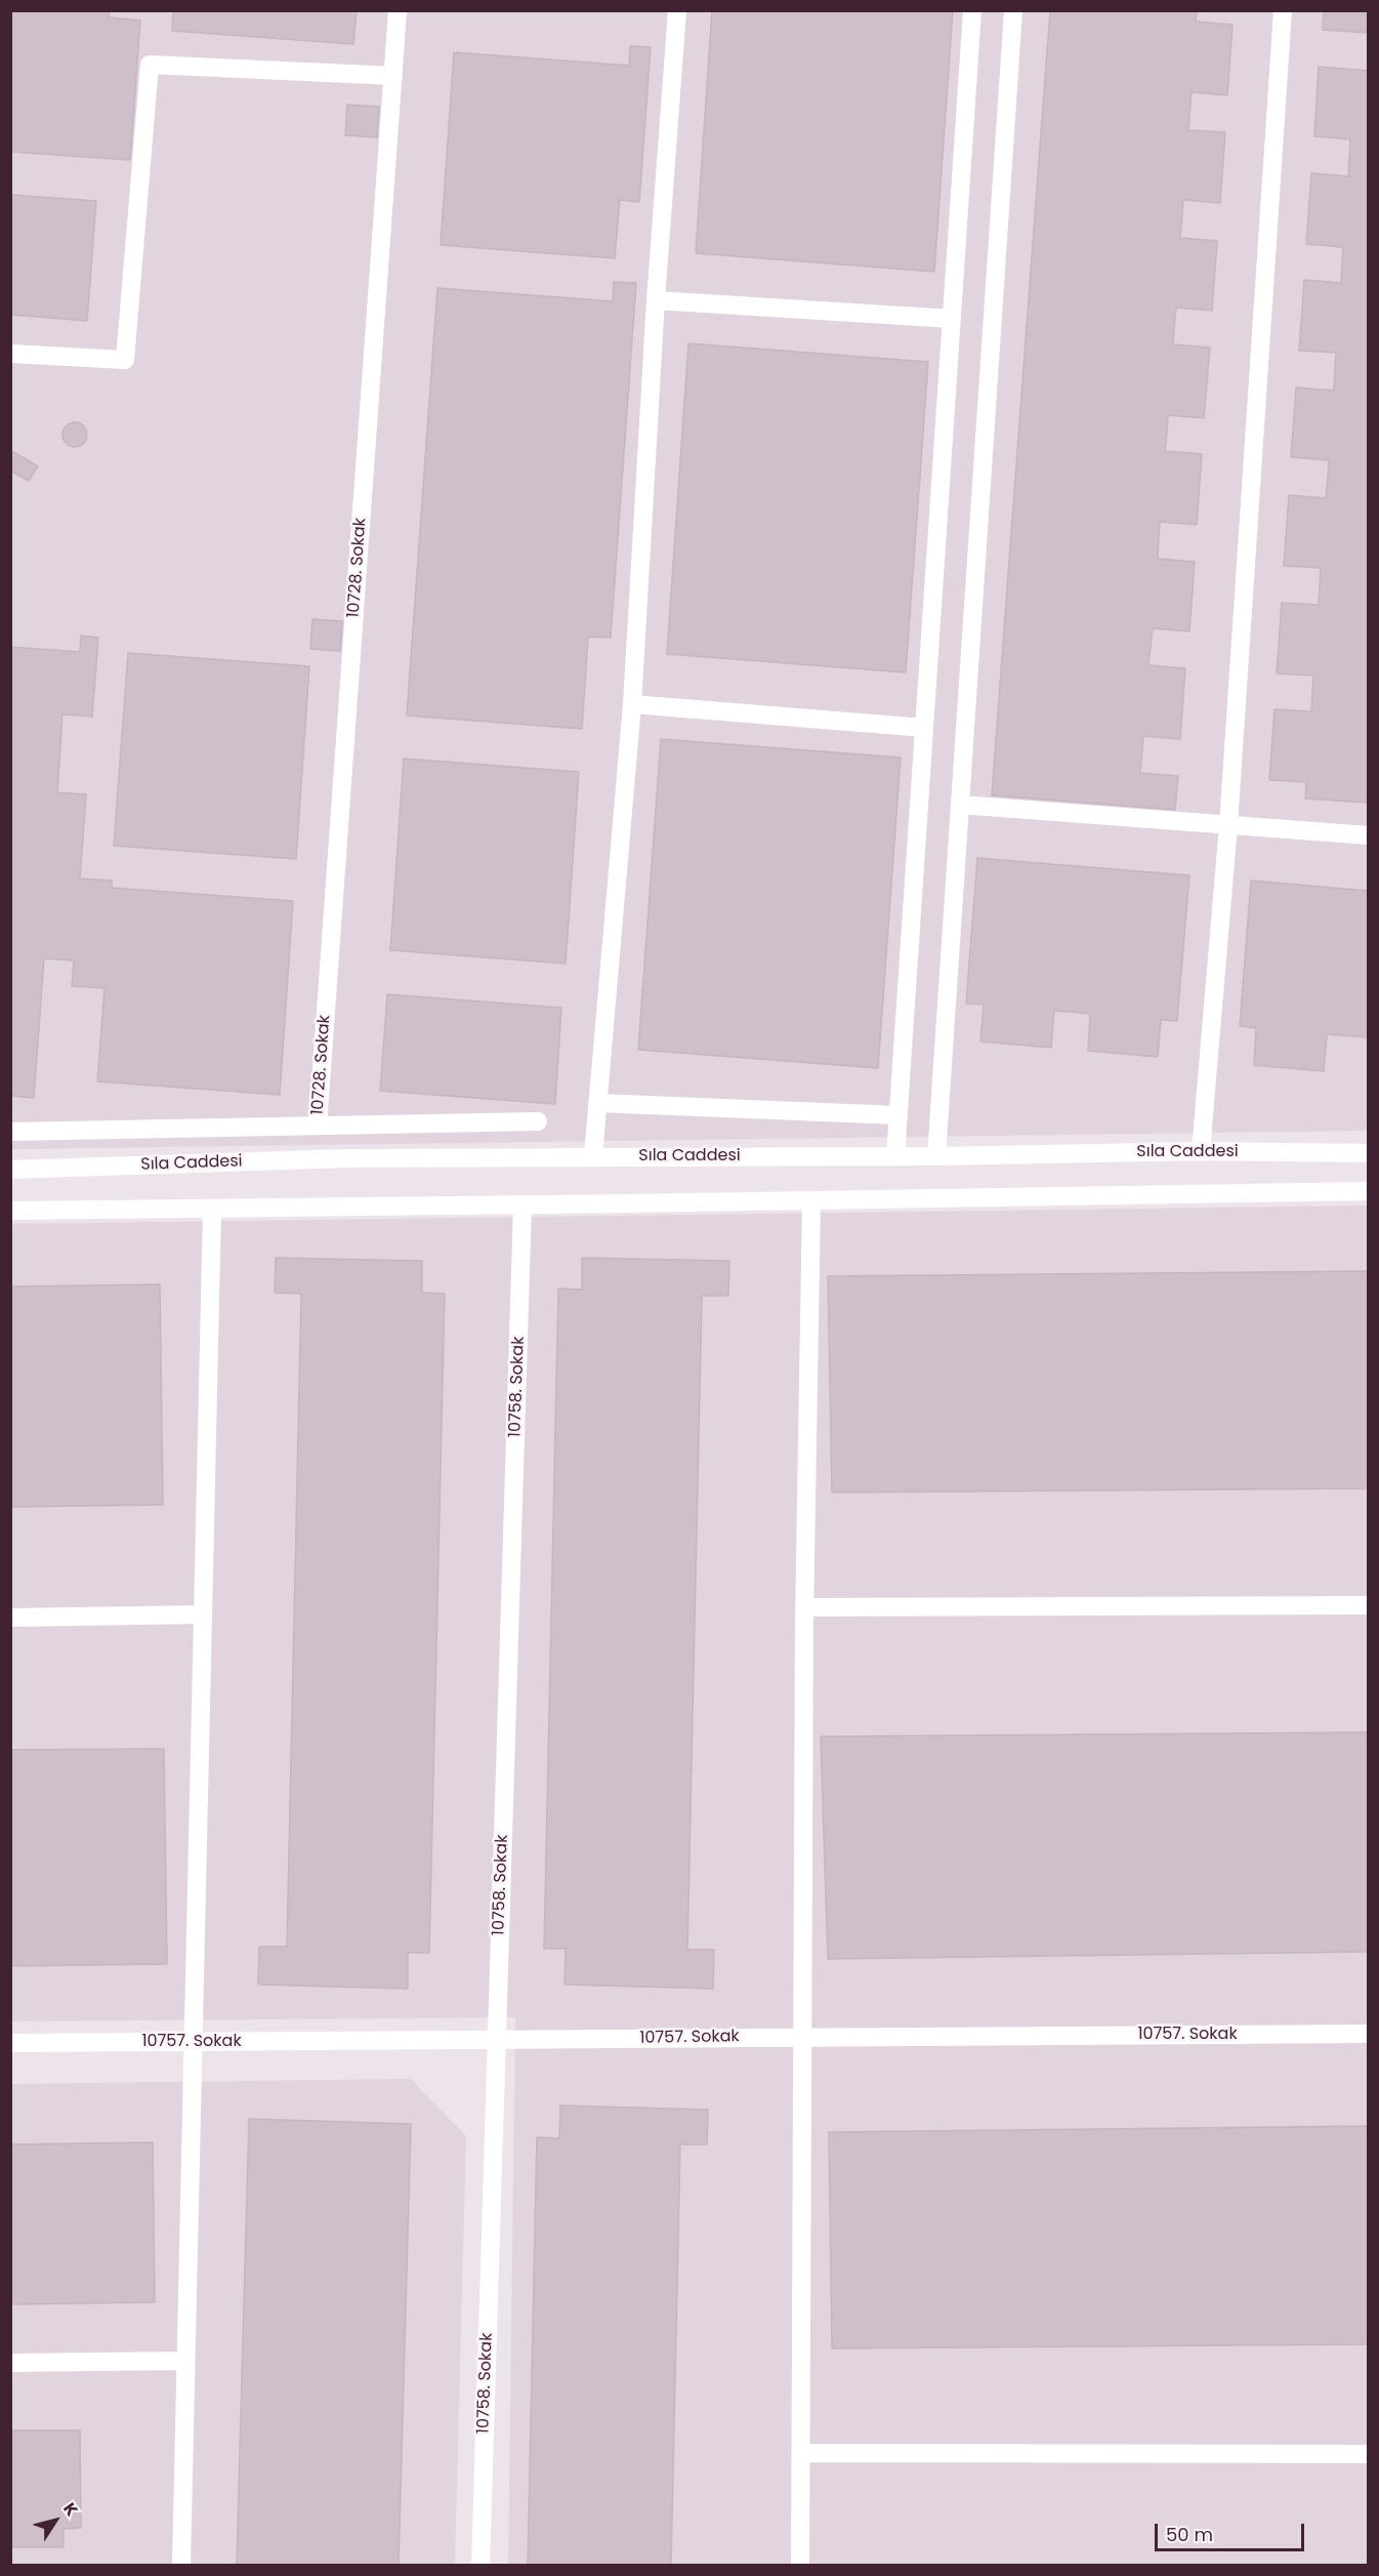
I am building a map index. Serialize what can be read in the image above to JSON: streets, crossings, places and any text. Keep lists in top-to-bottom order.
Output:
{
  "streets": {
    "street": [
      "10728. Sokak",
      "Sıla Caddesi",
      "10758. Sokak",
      "10757. Sokak"
    ]
  },
  "crossings": [
    ["10758. Sokak", "10757. Sokak"]
  ],
  "scale_bar": "50 m",
  "north": "top right"
}
